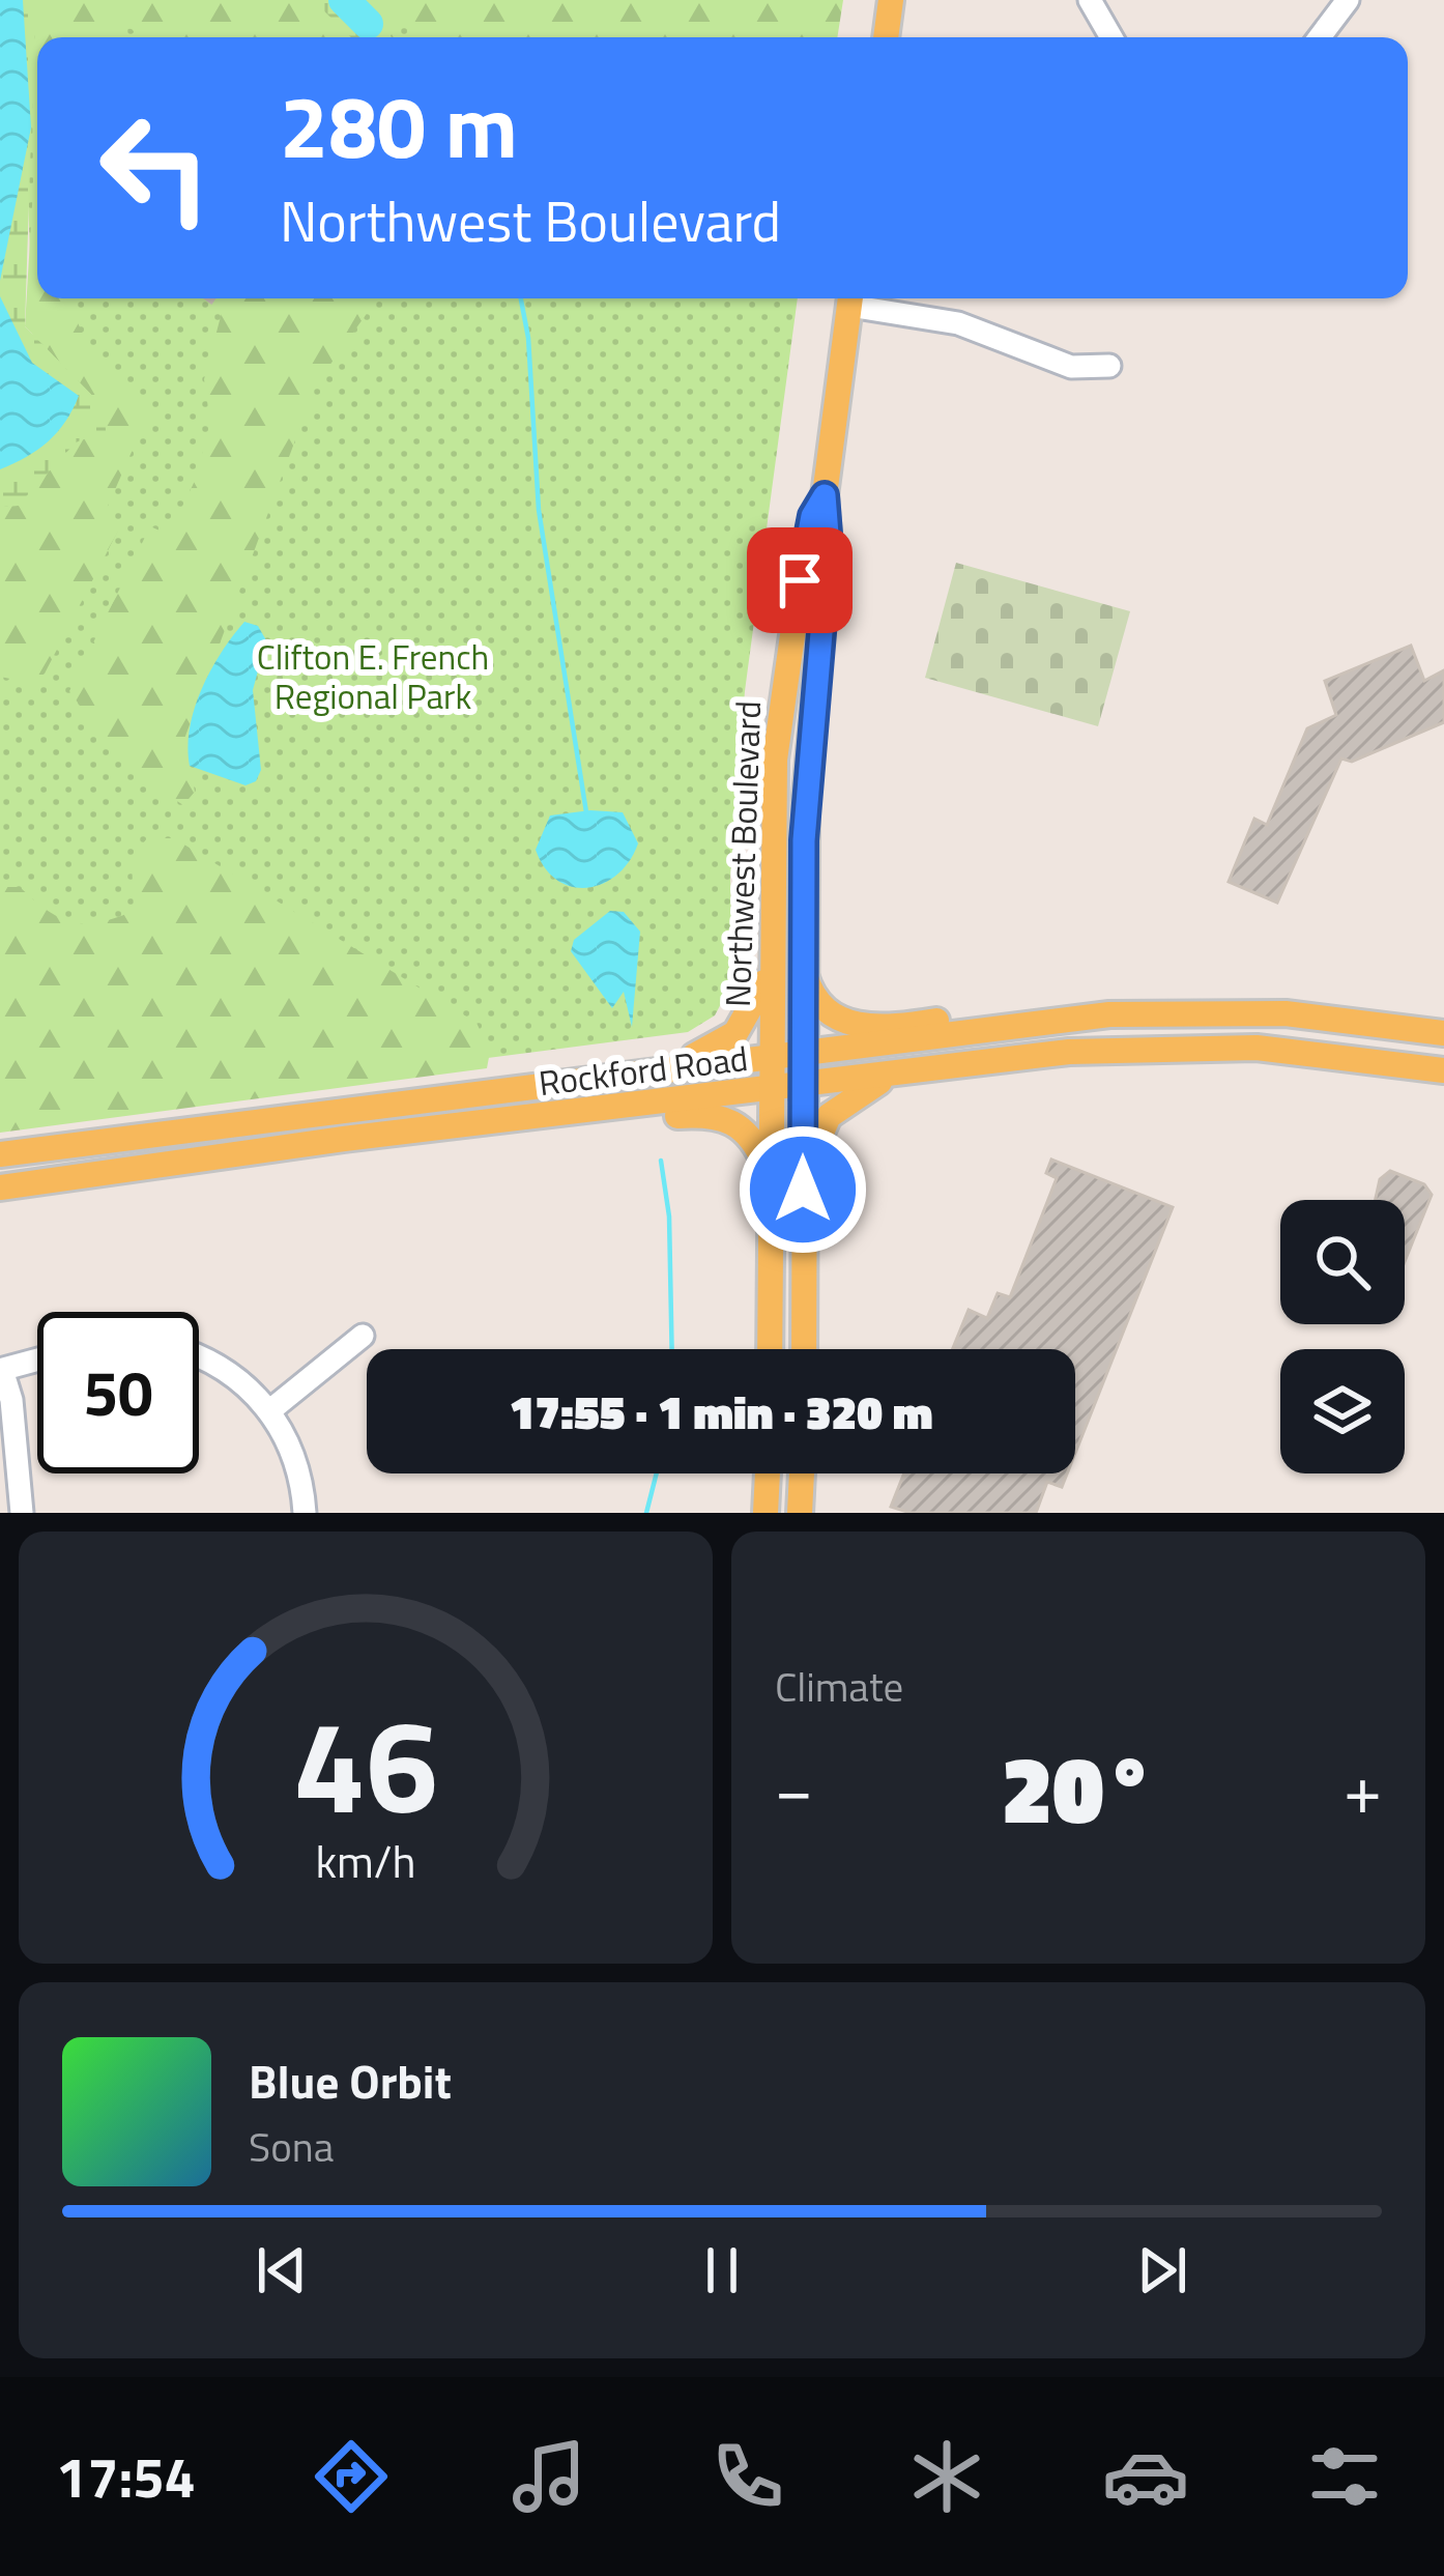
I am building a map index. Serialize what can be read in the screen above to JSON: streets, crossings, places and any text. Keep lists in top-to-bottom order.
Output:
{
  "streets": {
    "main road": ["Northwest Boulevard", "Rockford Road"]
  },
  "crossings": [
    ["Northwest Boulevard", "Rockford Road"]
  ],
  "parks": ["Clifton E. French Regional Park"],
  "page": {
    "turn": ["280 m", "Northwest Boulevard"],
    "limit": "50",
    "trip": "17:55 · 1 min · 320 m",
    "tile": "Climate",
    "heat": ["−", "20°", "+"],
    "song": ["Blue Orbit", "Sona"],
    "tabs": "17:54",
    "gauge": ["46", "km/h"]
  }
}
